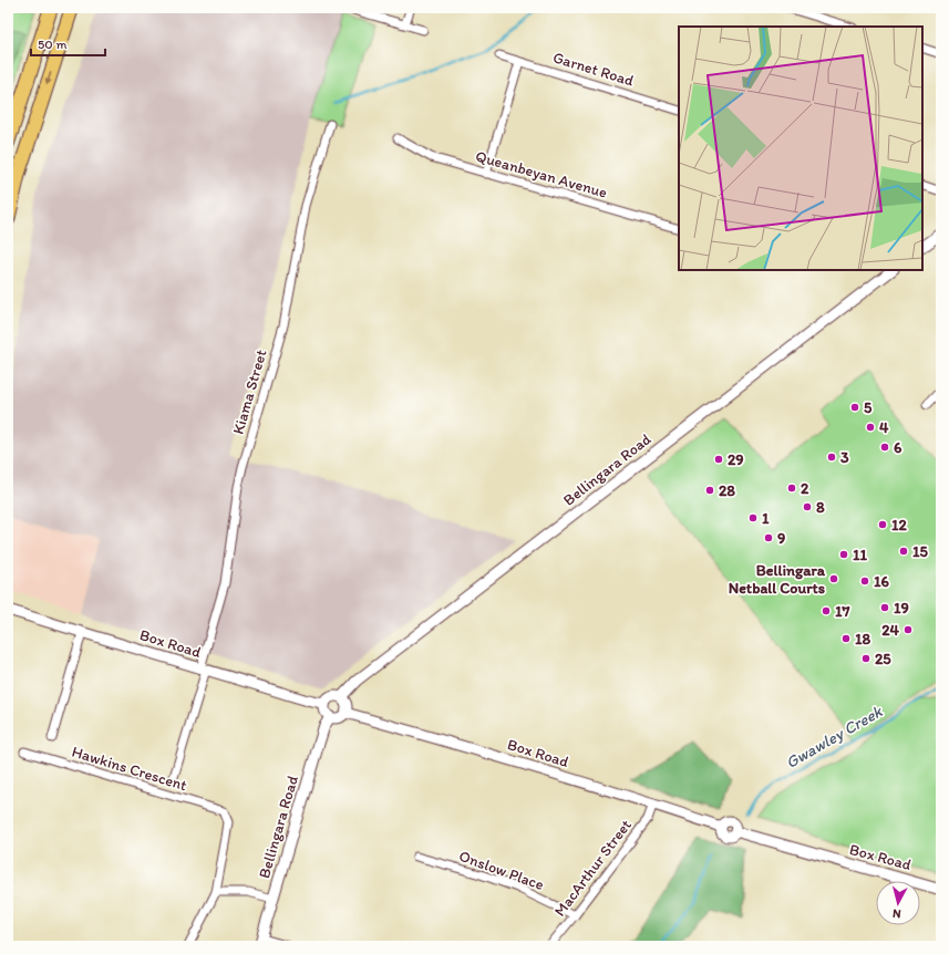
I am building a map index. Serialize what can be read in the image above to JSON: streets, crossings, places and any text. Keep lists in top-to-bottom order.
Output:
{
  "streets": {
    "street": [
      "Garnet Road",
      "Queanbeyan Avenue",
      "Kiama Street",
      "Bellingara Road",
      "Box Road",
      "Hawkins Crescent",
      "MacArthur Street",
      "Onslow Place"
    ]
  },
  "crossings": [
    ["Kiama Street", "Box Road"],
    ["Bellingara Road", "Box Road"],
    ["Box Road", "MacArthur Street"],
    ["MacArthur Street", "Onslow Place"]
  ],
  "water": ["Gwawley Creek"],
  "places": [
    "5",
    "4",
    "6",
    "3",
    "29",
    "2",
    "28",
    "8",
    "1",
    "12",
    "9",
    "15",
    "11",
    "Bellingara Netball Courts",
    "16",
    "19",
    "17",
    "24",
    "18",
    "25"
  ],
  "scale_bar": "50 m",
  "north": "bottom"
}
